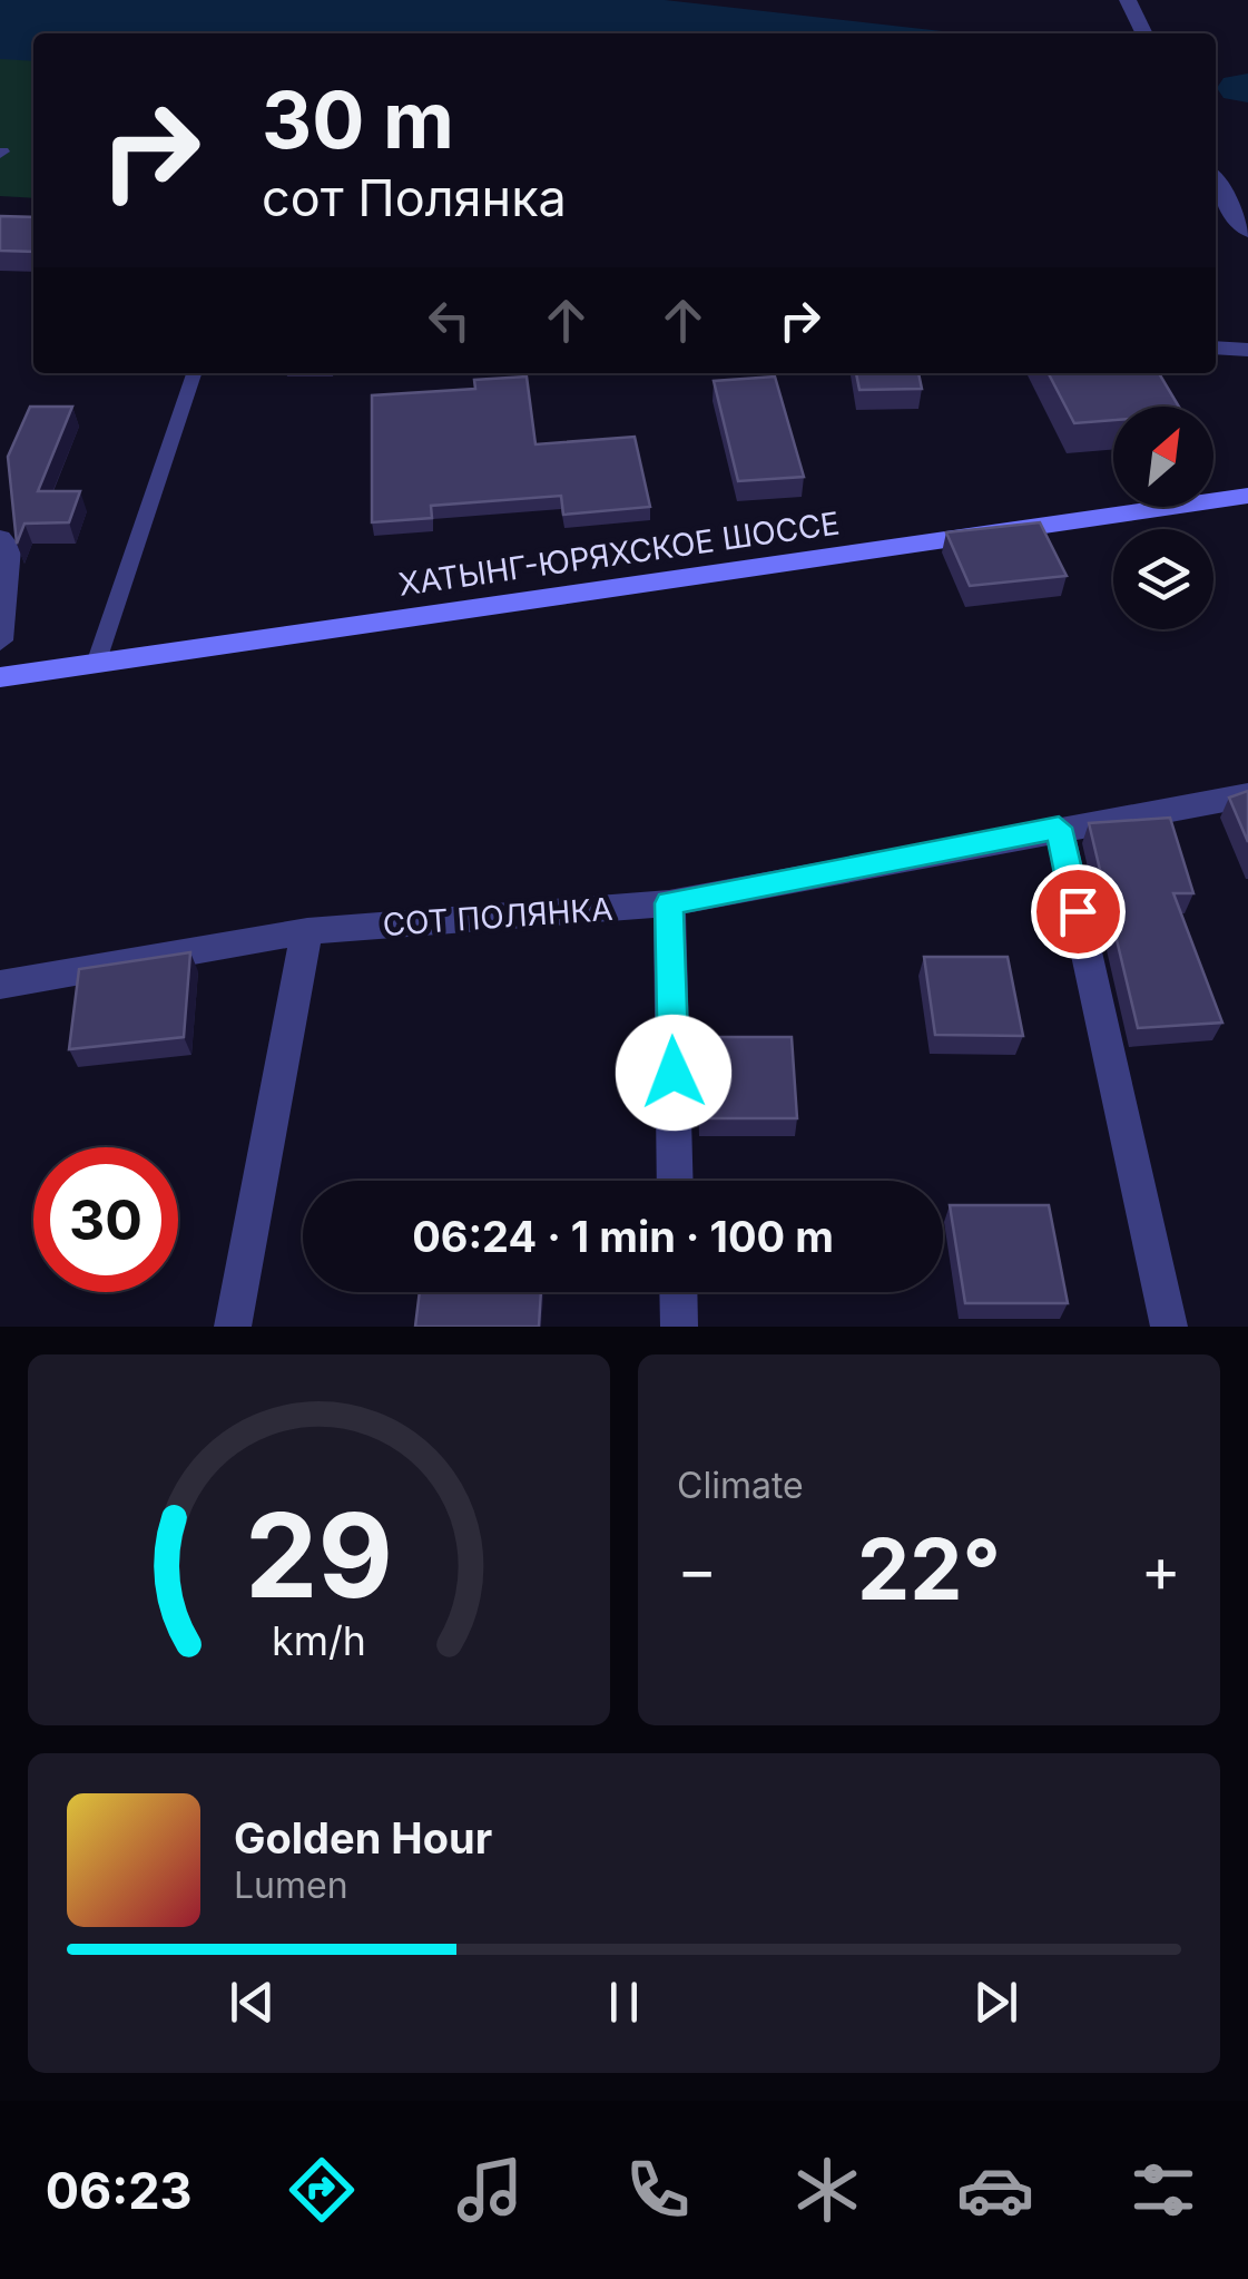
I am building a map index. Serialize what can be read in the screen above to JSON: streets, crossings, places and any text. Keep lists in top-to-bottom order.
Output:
{
  "streets": {
    "main road": ["ХАТЫНГ-ЮРЯХСКОЕ ШОССЕ"],
    "street": ["СОТ ПОЛЯНКА"]
  },
  "north": "top right",
  "page": {
    "turn": ["30 m", "сот Полянка"],
    "limit": "30",
    "trip": "06:24 · 1 min · 100 m",
    "tile": "Climate",
    "heat": ["−", "22°", "+"],
    "song": ["Golden Hour", "Lumen"],
    "tabs": "06:23",
    "gauge": ["29", "km/h"]
  }
}
